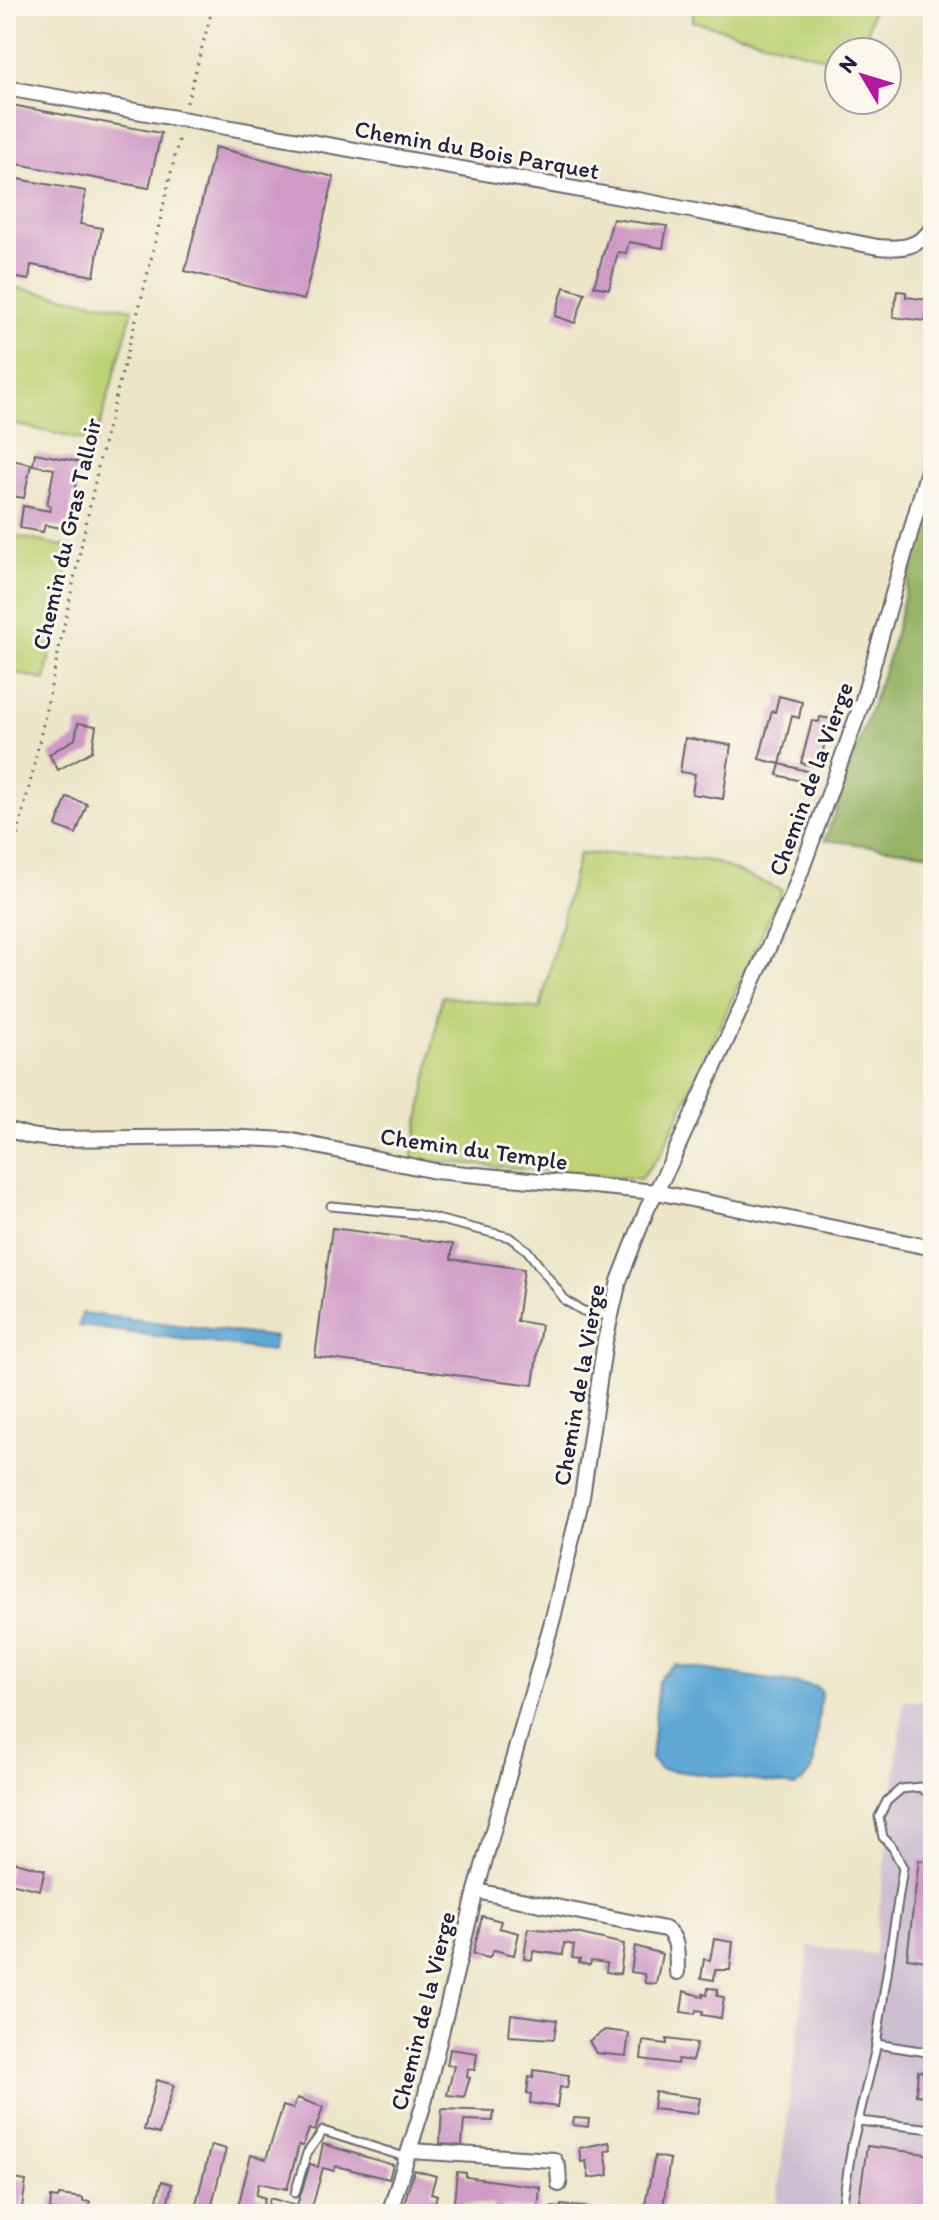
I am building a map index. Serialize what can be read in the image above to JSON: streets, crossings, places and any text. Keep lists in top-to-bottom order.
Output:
{
  "streets": {
    "street": ["Chemin du Bois Parquet", "Chemin de la Vierge", "Chemin du Temple"],
    "path": ["Chemin du Gras Talloir"]
  },
  "crossings": [
    ["Chemin du Bois Parquet", "Chemin du Gras Talloir"],
    ["Chemin de la Vierge", "Chemin du Temple"]
  ],
  "north": "top left"
}
